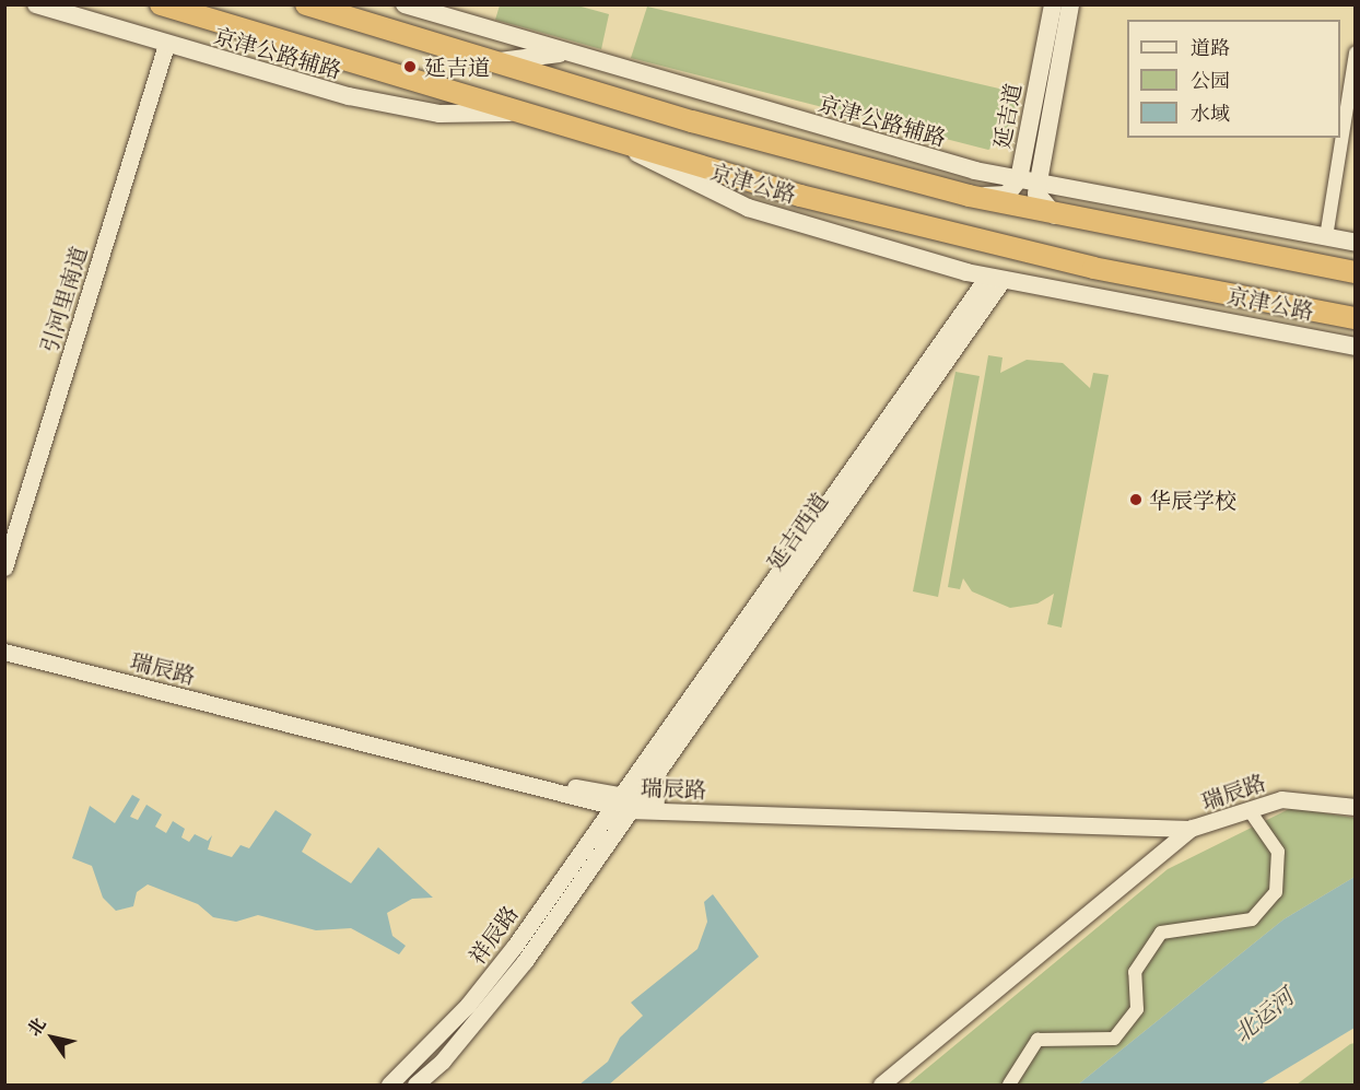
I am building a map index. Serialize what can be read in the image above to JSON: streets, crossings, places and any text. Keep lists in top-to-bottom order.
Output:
{
  "streets": {
    "highway": ["京津公路"],
    "main road": ["京津公路辅路", "延吉道"],
    "street": [
      "引河里南道",
      "延吉西道",
      "瑞辰路",
      "祥辰路"
    ]
  },
  "crossings": [
    ["京津公路辅路", "延吉道"],
    ["京津公路辅路", "京津公路"],
    ["京津公路辅路", "引河里南道"],
    ["延吉道", "京津公路"],
    ["延吉西道", "瑞辰路"],
    ["延吉西道", "祥辰路"],
    ["瑞辰路", "祥辰路"]
  ],
  "water": ["北运河"],
  "places": ["延吉道", "华辰学校"],
  "legend": ["道路", "公园", "水域"],
  "north": "top left"
}
